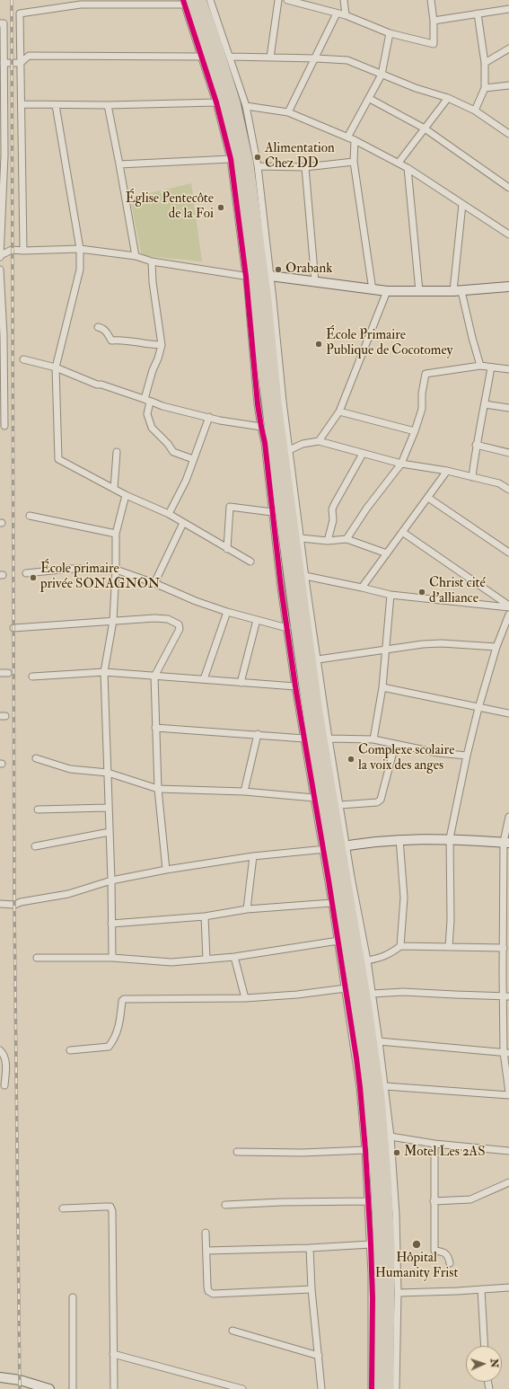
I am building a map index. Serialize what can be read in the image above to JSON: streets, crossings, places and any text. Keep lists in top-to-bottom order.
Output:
{
  "places": [
    "Alimentation Chez DD",
    "Église Pentecôte de la Foi",
    "Orabank",
    "École Primaire Publique de Cocotomey",
    "École primaire privée SONAGNON",
    "Christ cité d'alliance",
    "Complexe scolaire la voix des anges",
    "Motel Les 2AS",
    "Hôpital Humanity Frist"
  ],
  "north": "right"
}
